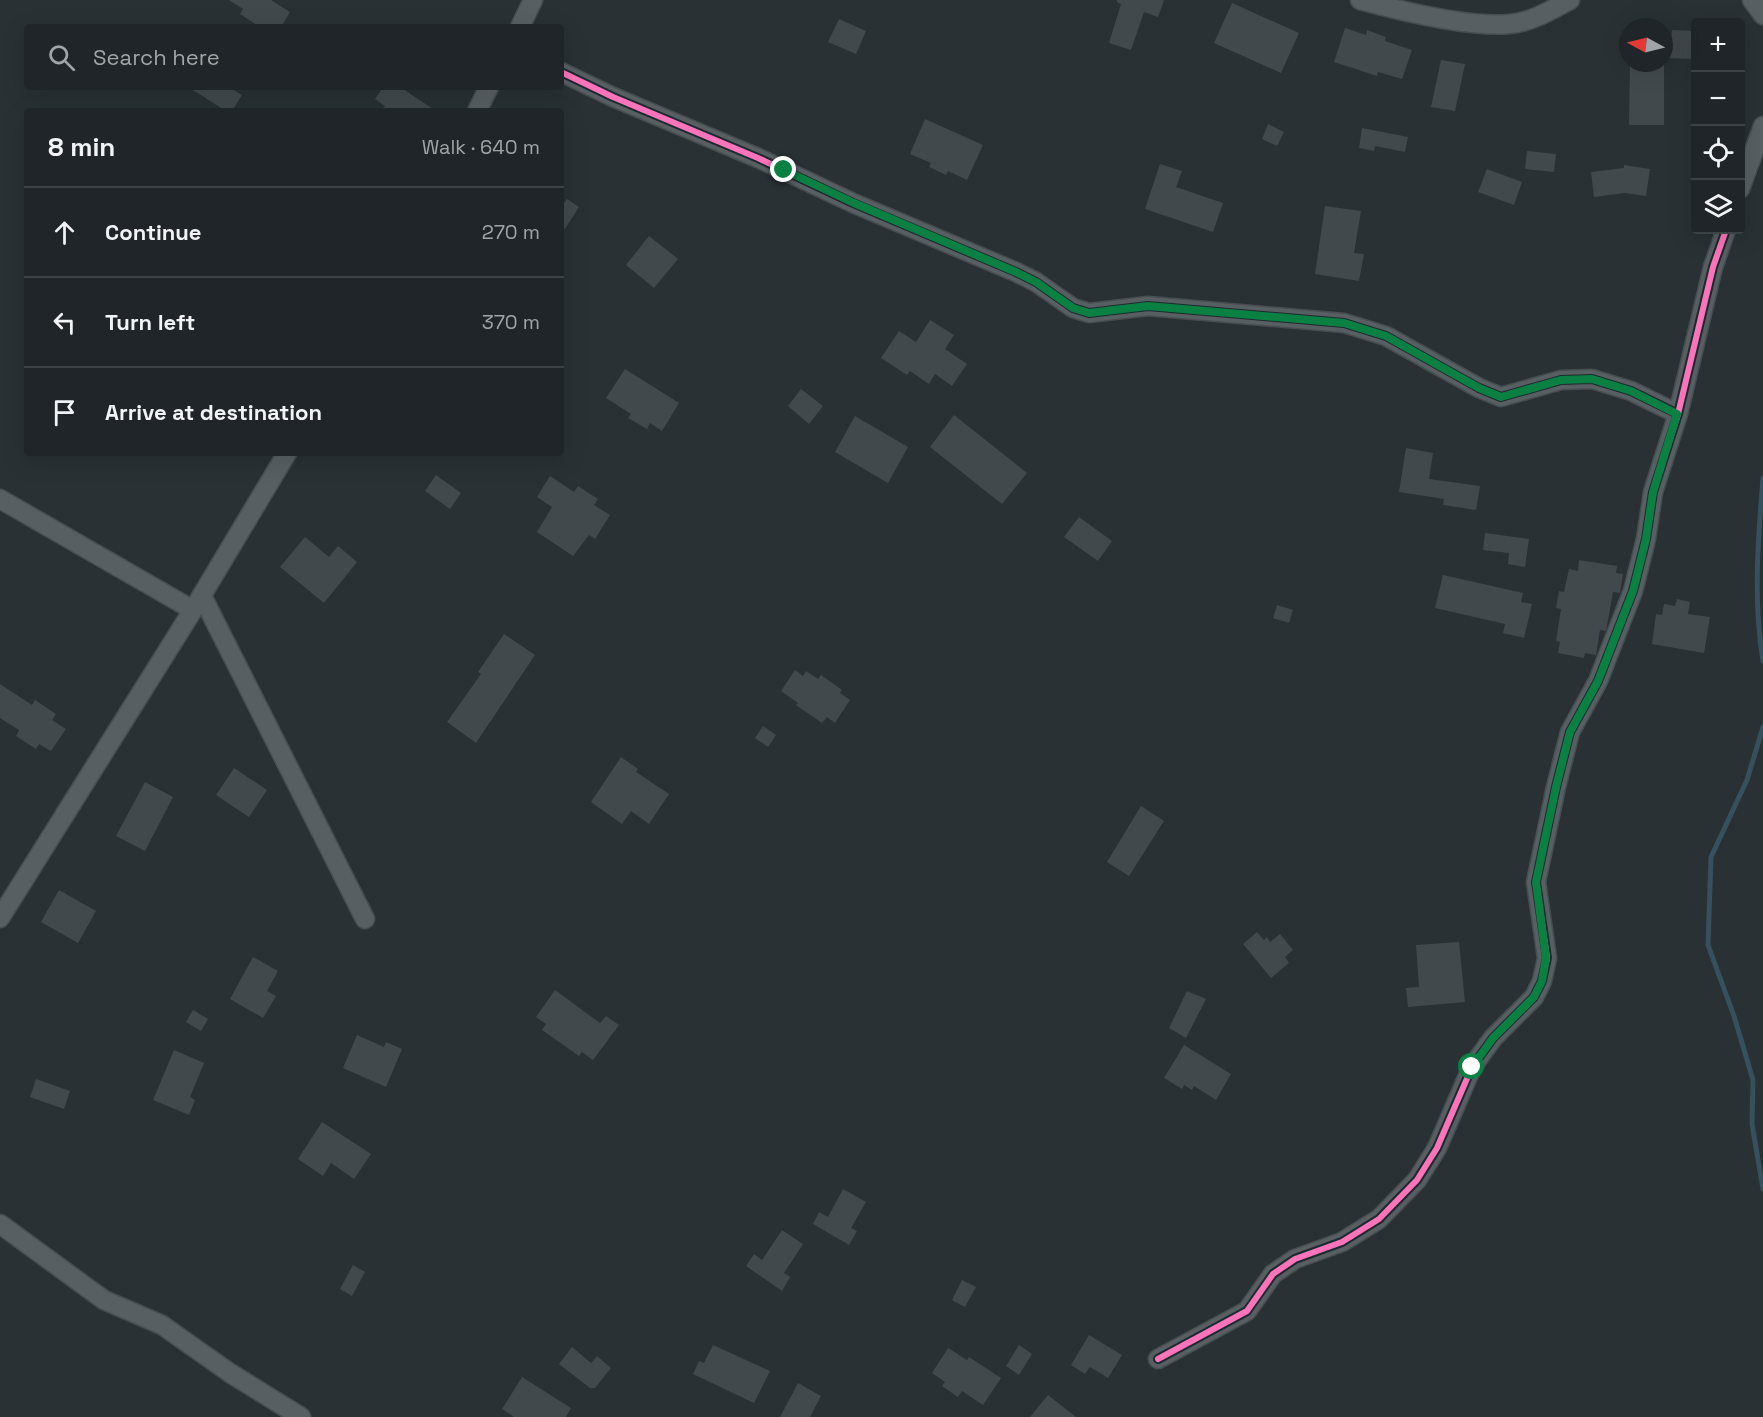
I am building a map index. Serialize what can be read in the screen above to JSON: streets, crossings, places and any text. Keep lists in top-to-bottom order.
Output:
{
  "north": "left",
  "page": {
    "map_buttons": ["+", "−"],
    "search": "Search here",
    "heading": ["8 min", "Walk · 640 m"],
    "list": [
      ["Continue", "270 m"],
      ["Turn left", "370 m"],
      "Arrive at destination"
    ]
  }
}
